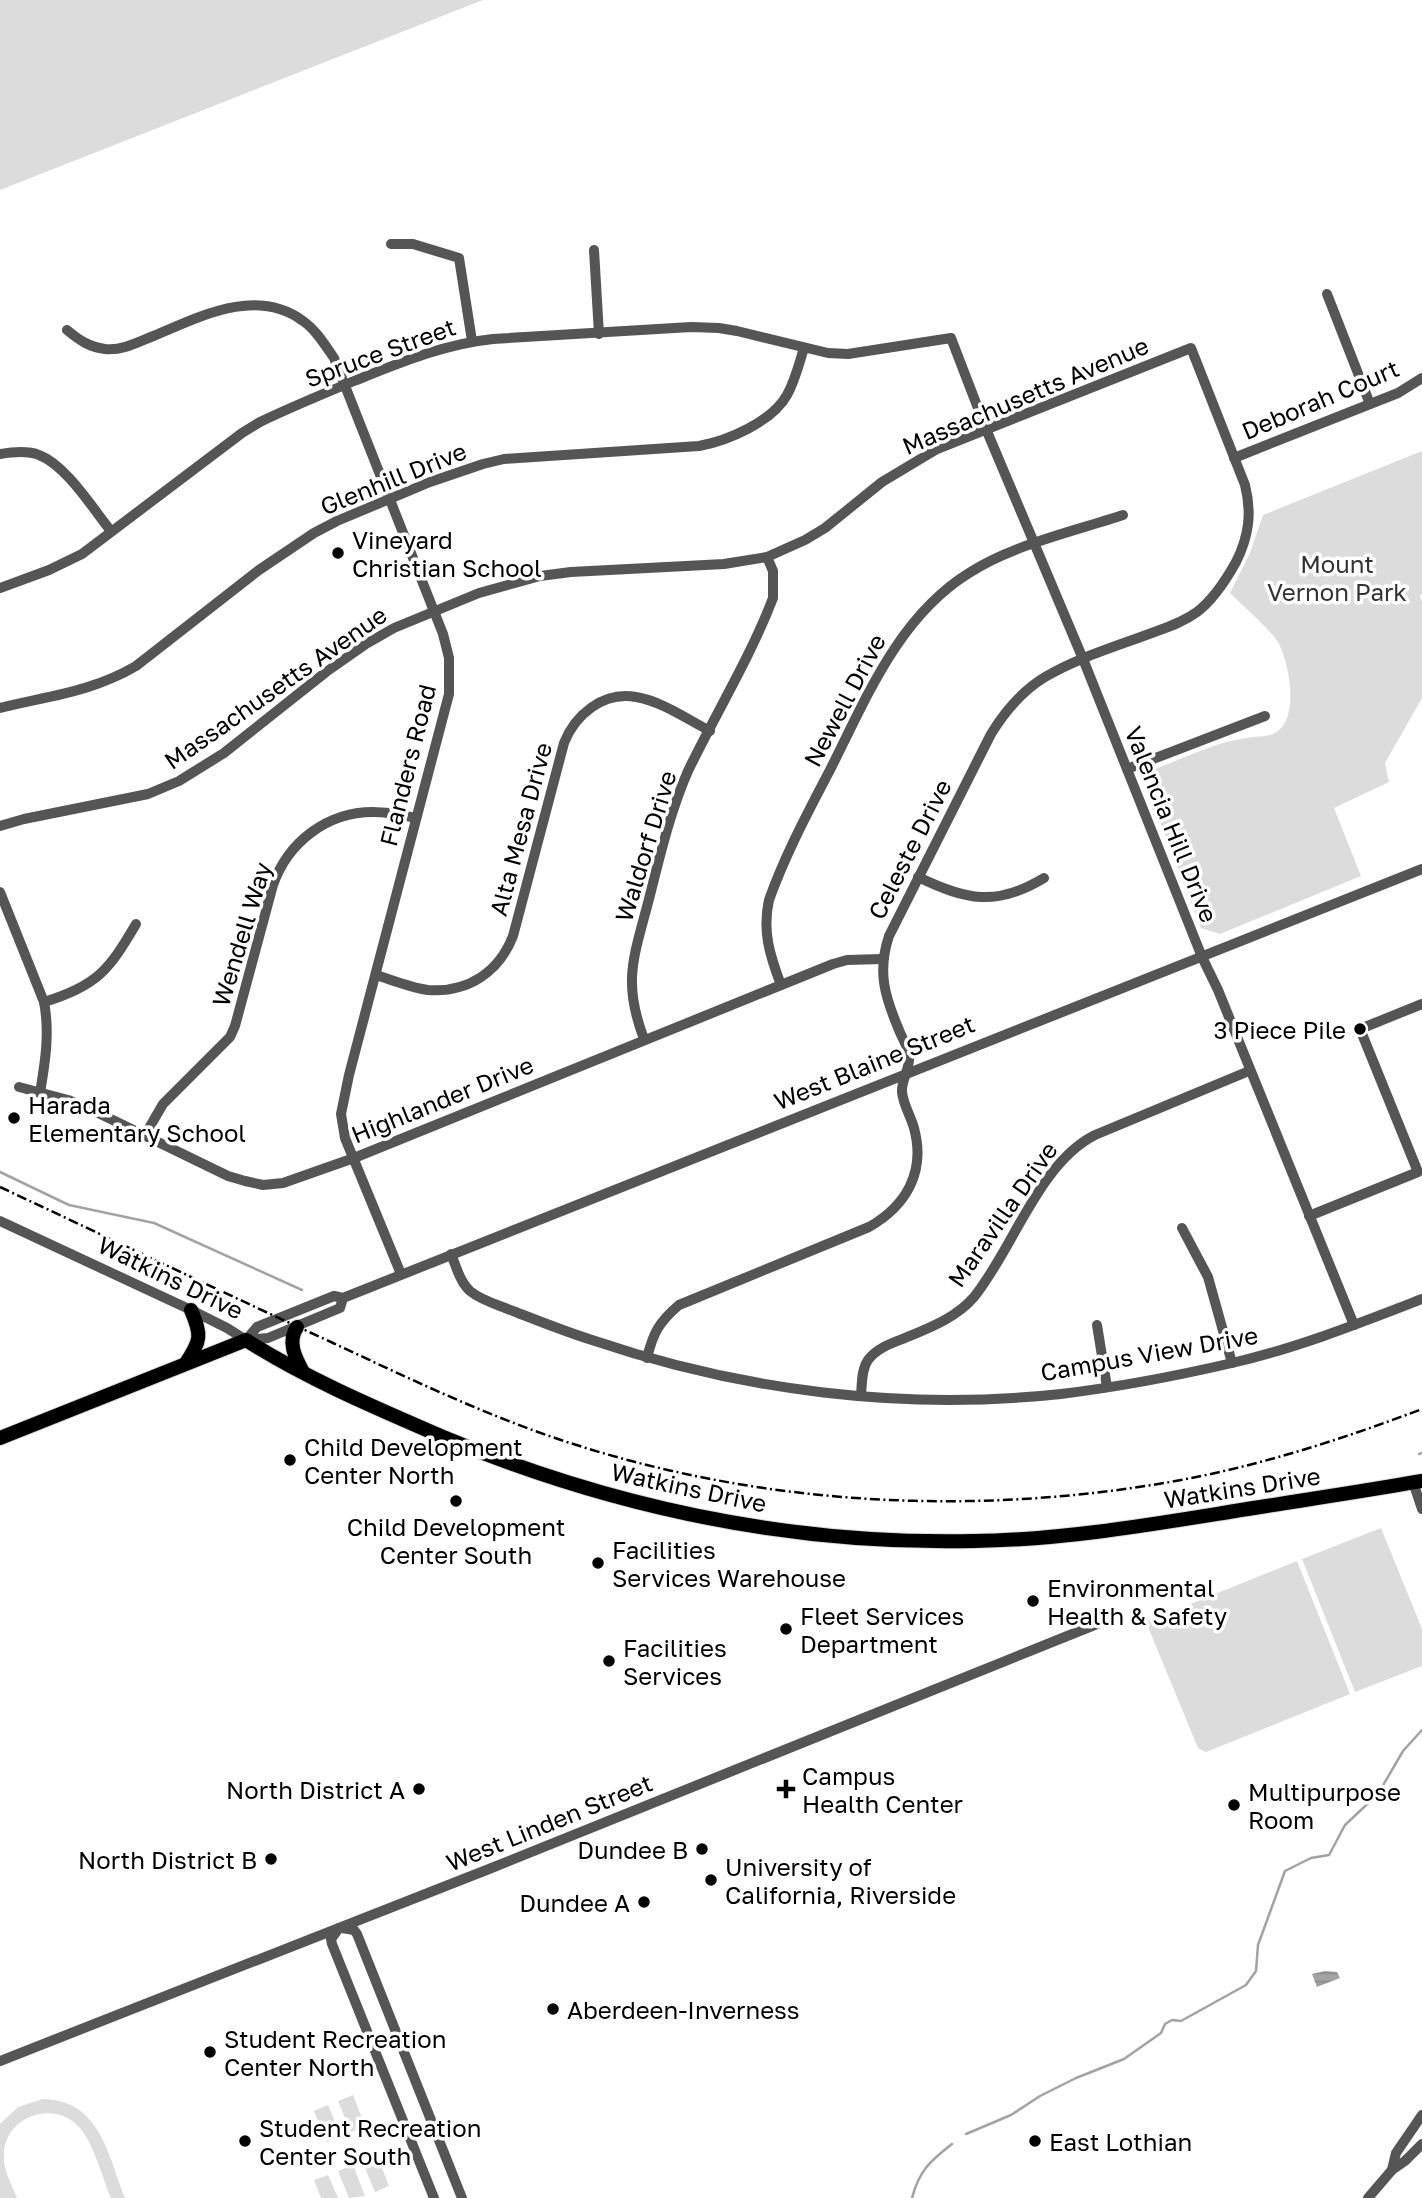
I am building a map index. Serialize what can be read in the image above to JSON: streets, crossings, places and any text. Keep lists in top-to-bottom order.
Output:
{
  "streets": {
    "main road": ["West Blaine Street", "Watkins Drive"],
    "street": [
      "Spruce Street",
      "Massachusetts Avenue",
      "Deborah Court",
      "Glenhill Drive",
      "Newell Drive",
      "Flanders Road",
      "Valencia Hill Drive",
      "Alta Mesa Drive",
      "Waldorf Drive",
      "Celeste Drive",
      "Wendell Way",
      "Highlander Drive",
      "Maravilla Drive",
      "Campus View Drive",
      "West Linden Street"
    ]
  },
  "crossings": [
    ["Spruce Street", "Glenhill Drive"],
    ["Spruce Street", "Flanders Road"],
    ["Spruce Street", "Valencia Hill Drive"],
    ["Massachusetts Avenue", "Flanders Road"],
    ["Massachusetts Avenue", "Valencia Hill Drive"],
    ["Massachusetts Avenue", "Waldorf Drive"],
    ["Massachusetts Avenue", "Celeste Drive"],
    ["Deborah Court", "Celeste Drive"],
    ["Glenhill Drive", "Flanders Road"],
    ["Newell Drive", "Valencia Hill Drive"],
    ["Newell Drive", "Highlander Drive"],
    ["Flanders Road", "Alta Mesa Drive"],
    ["Flanders Road", "Wendell Way"],
    ["Flanders Road", "West Blaine Street"],
    ["Flanders Road", "Highlander Drive"],
    ["Valencia Hill Drive", "Celeste Drive"],
    ["Valencia Hill Drive", "West Blaine Street"],
    ["Valencia Hill Drive", "Maravilla Drive"],
    ["Valencia Hill Drive", "Campus View Drive"],
    ["Alta Mesa Drive", "Waldorf Drive"],
    ["Waldorf Drive", "Highlander Drive"],
    ["Celeste Drive", "West Blaine Street"],
    ["Celeste Drive", "Highlander Drive"],
    ["Celeste Drive", "Campus View Drive"],
    ["Wendell Way", "Highlander Drive"],
    ["West Blaine Street", "Watkins Drive"],
    ["West Blaine Street", "Campus View Drive"],
    ["Maravilla Drive", "Campus View Drive"]
  ],
  "parks": ["Mount Vernon Park"],
  "places": {
    "other": [
      "Vineyard Christian School",
      "3 Piece Pile",
      "Harada Elementary School",
      "Child Development Center North",
      "Child Development Center South",
      "Facilities Services Warehouse",
      "Environmental Health & Safety",
      "Fleet Services Department",
      "Facilities Services",
      "North District A",
      "Multipurpose Room",
      "Dundee B",
      "North District B",
      "University of California, Riverside",
      "Dundee A",
      "Aberdeen-Inverness",
      "Student Recreation Center North",
      "Student Recreation Center South",
      "East Lothian"
    ],
    "health": ["Campus Health Center"]
  }
}
